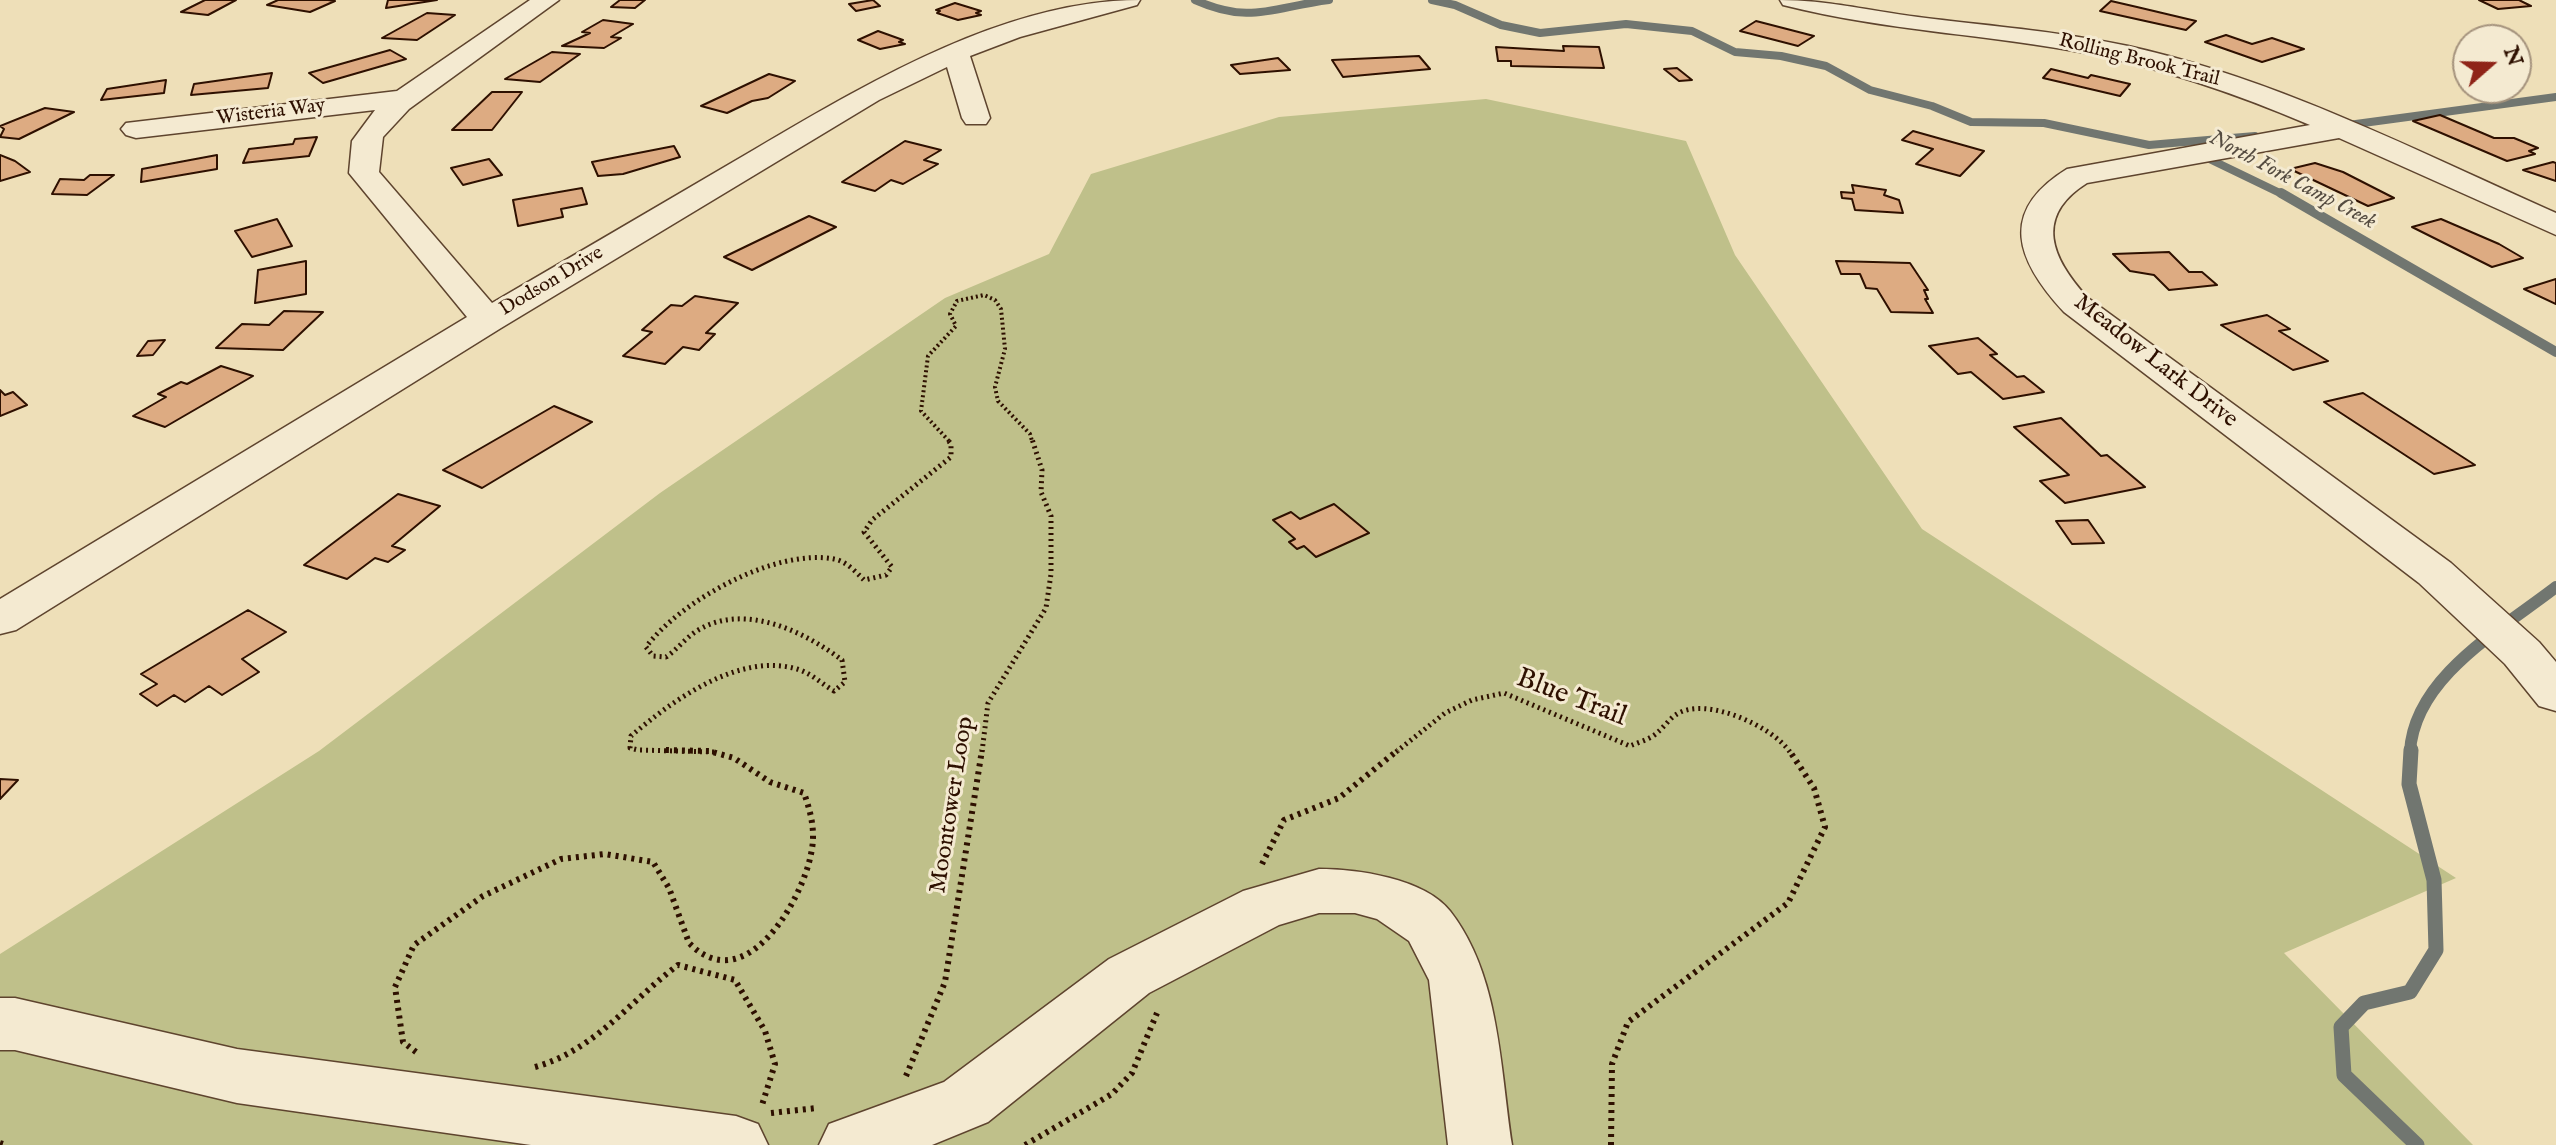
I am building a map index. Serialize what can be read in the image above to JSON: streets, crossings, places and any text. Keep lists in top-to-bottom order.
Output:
{
  "streets": {
    "street": [
      "Rolling Brook Trail",
      "Wisteria Way",
      "Dodson Drive",
      "Meadow Lark Drive"
    ],
    "path": ["Blue Trail", "Moontower Loop"]
  },
  "crossings": [
    ["Rolling Brook Trail", "Meadow Lark Drive"]
  ],
  "water": ["North Fork Camp Creek"],
  "north": "right"
}
